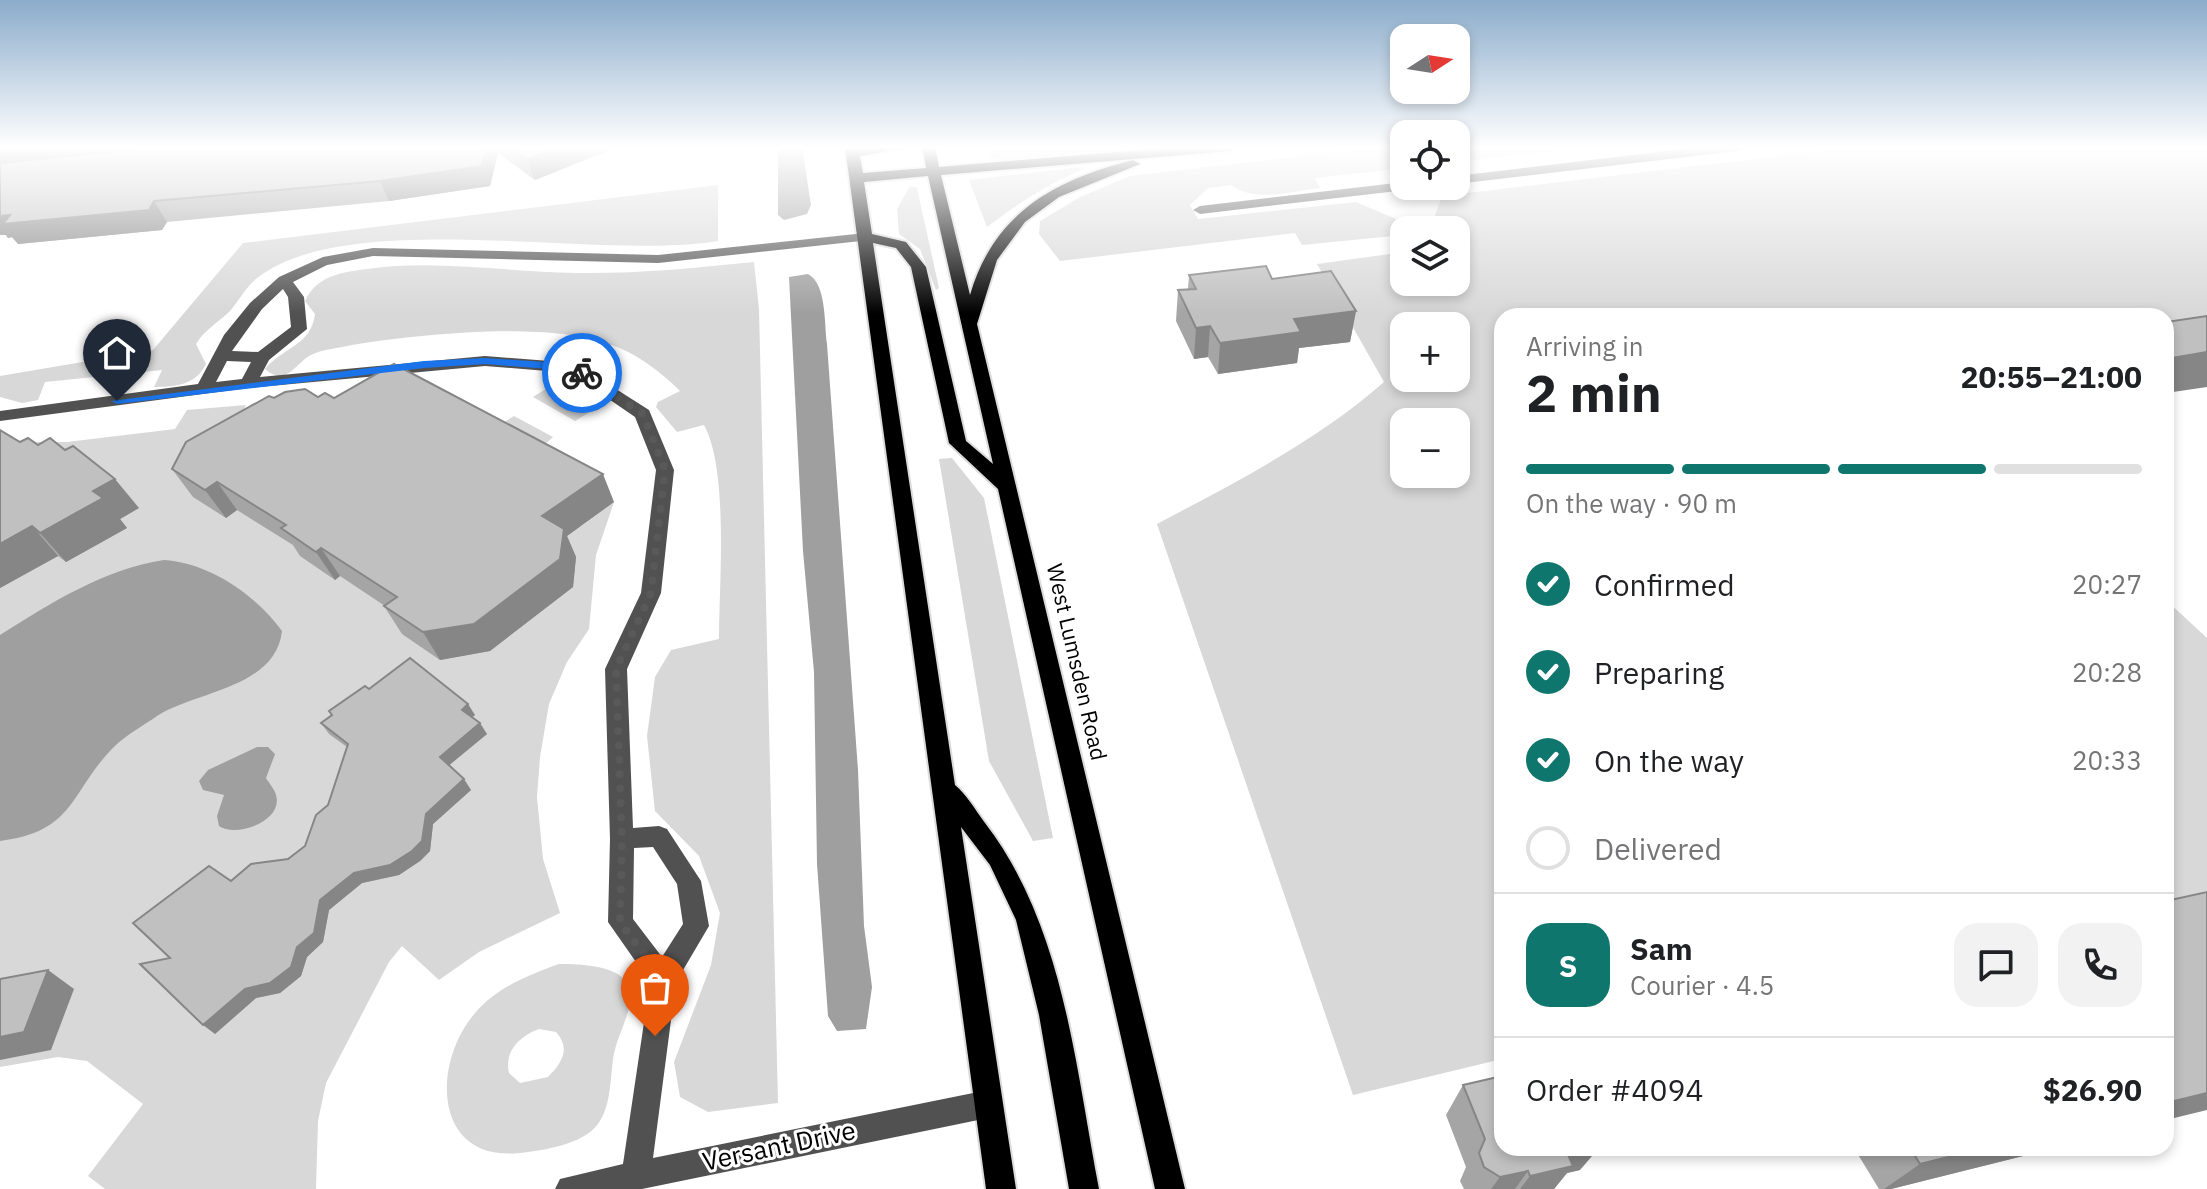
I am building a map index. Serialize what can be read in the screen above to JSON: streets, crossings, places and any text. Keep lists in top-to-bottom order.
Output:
{
  "streets": {
    "main road": ["West Lumsden Road"],
    "street": ["Versant Drive"]
  },
  "north": "right",
  "page": {
    "map_buttons": ["+", "−"],
    "heading": ["2 min", "Arriving in", "20:55–21:00"],
    "panel": [
      "Sam",
      "Courier · 4.5",
      "Order #4094",
      "$26.90"
    ],
    "bar": "On the way · 90 m",
    "list": [
      ["Confirmed", "20:27"],
      ["Preparing", "20:28"],
      ["On the way", "20:33"],
      "Delivered"
    ],
    "round": "S"
  }
}
